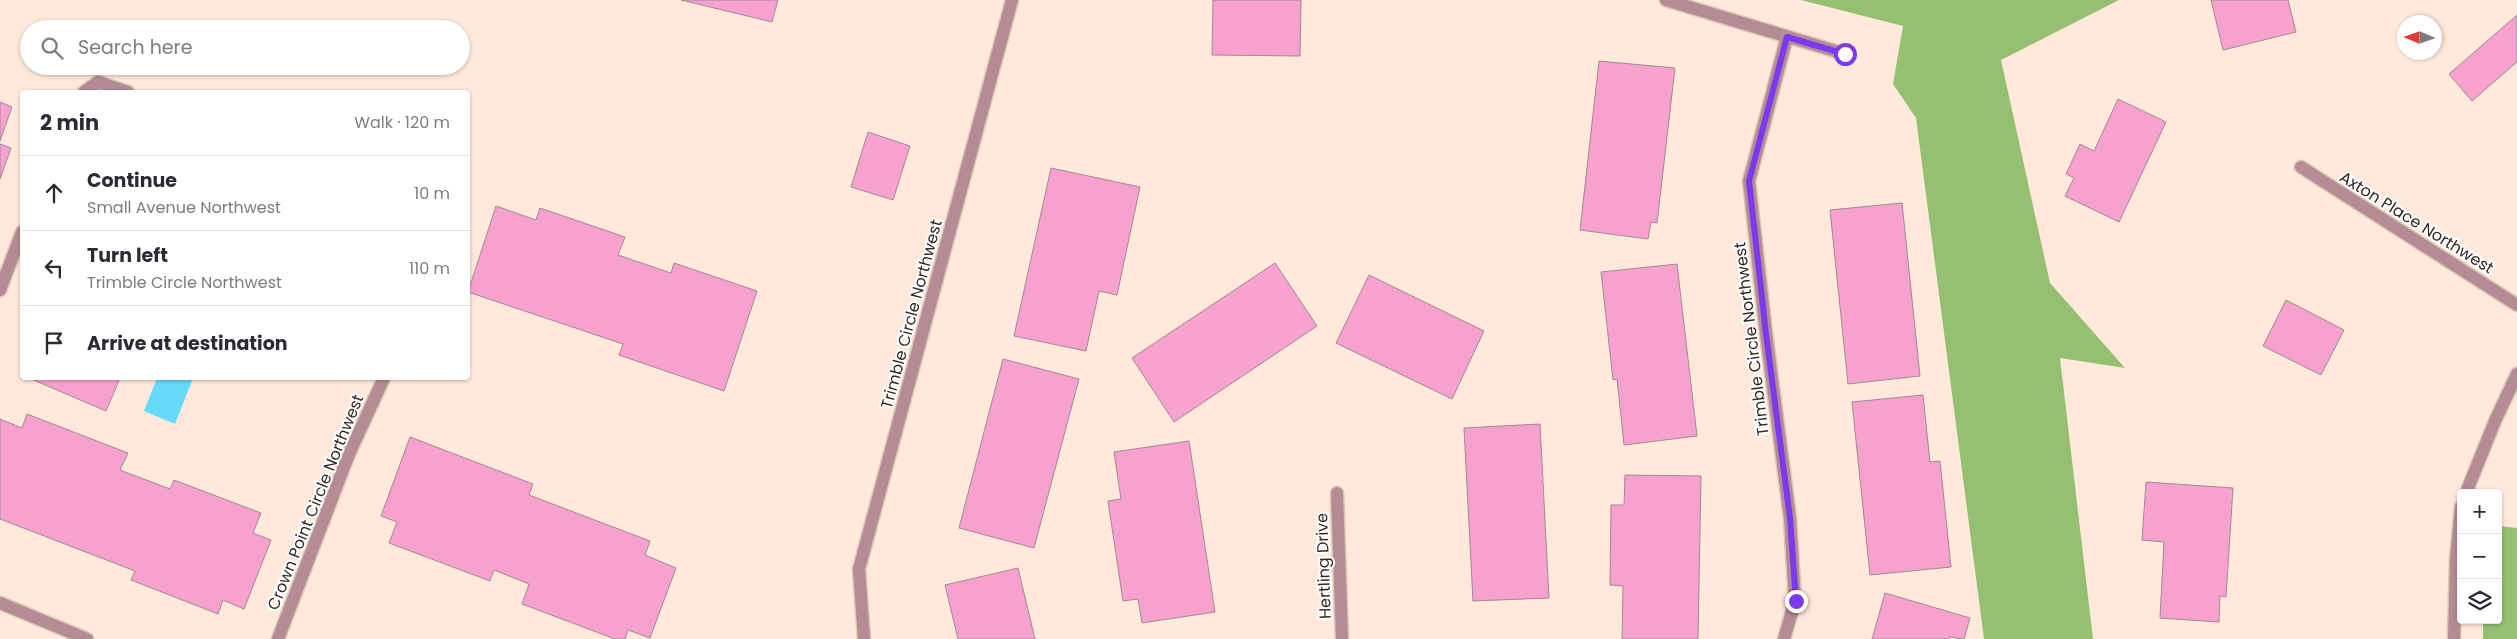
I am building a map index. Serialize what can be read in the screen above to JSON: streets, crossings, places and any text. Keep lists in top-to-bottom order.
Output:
{
  "streets": {
    "street": [
      "Axton Place Northwest",
      "Trimble Circle Northwest",
      "Crown Point Circle Northwest",
      "Hertling Drive"
    ]
  },
  "north": "left",
  "page": {
    "search": "Search here",
    "heading": ["2 min", "Walk · 120 m"],
    "list": [
      ["Continue", "Small Avenue Northwest", "10 m"],
      ["Turn left", "Trimble Circle Northwest", "110 m"],
      "Arrive at destination"
    ],
    "map_buttons": ["+", "−"]
  }
}
